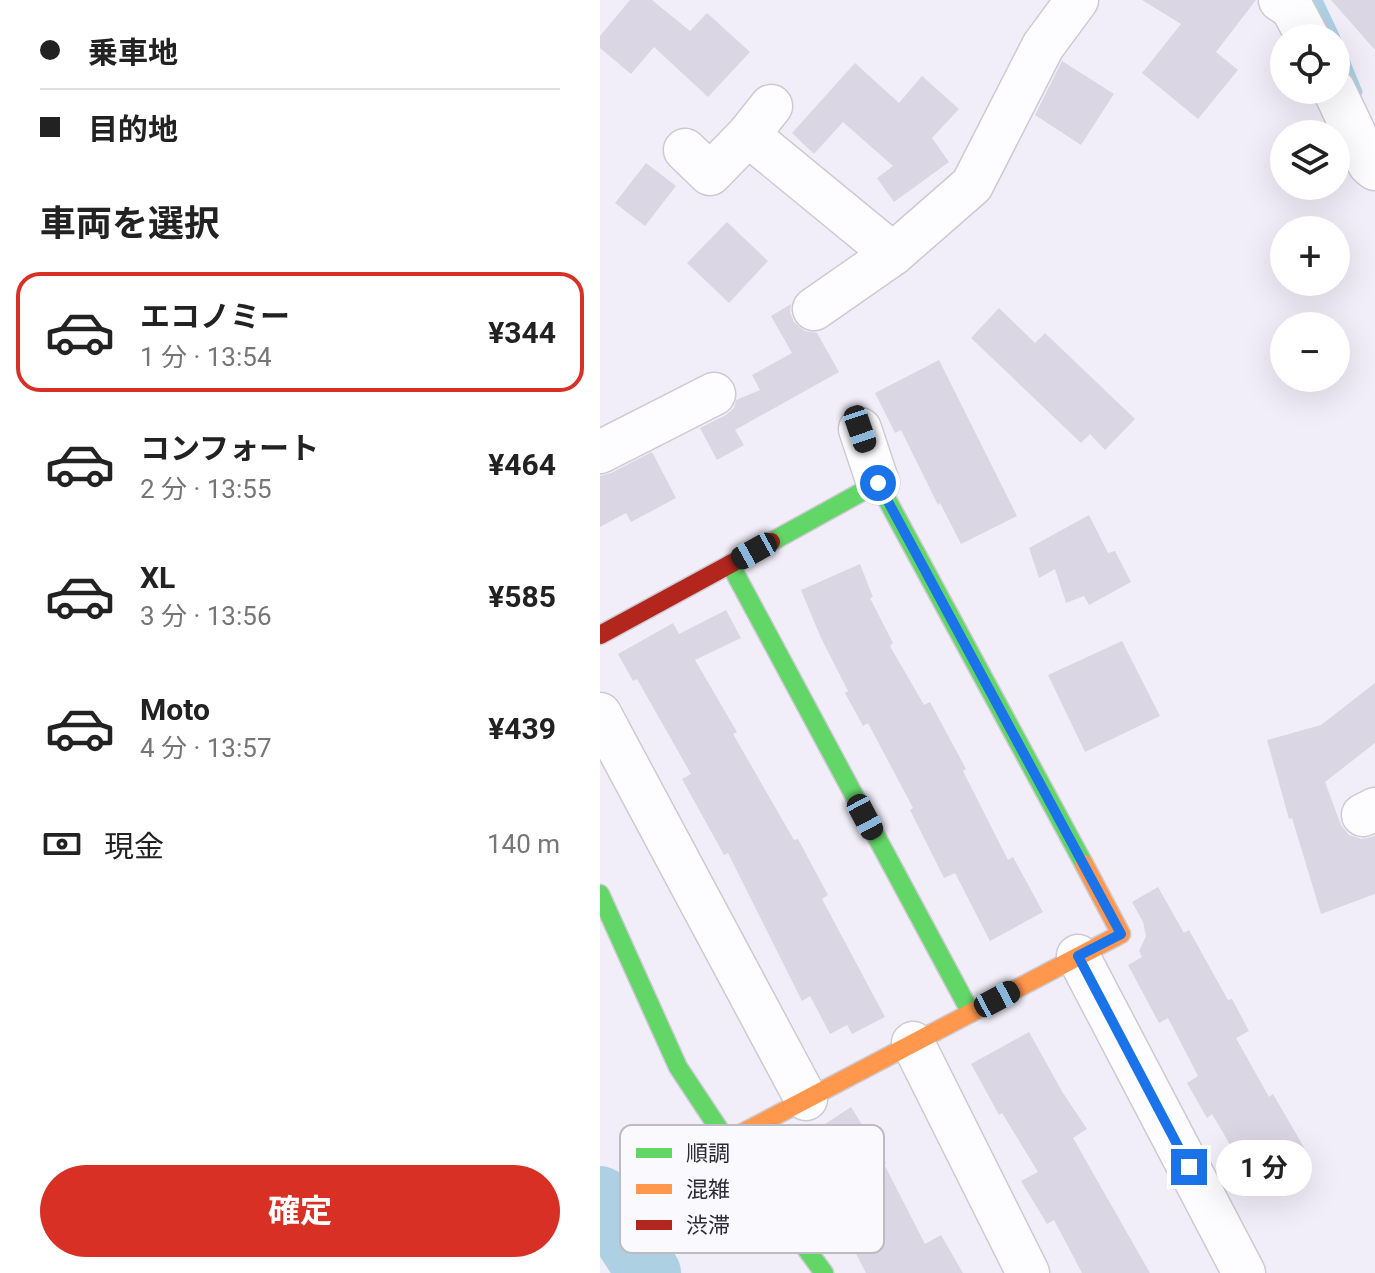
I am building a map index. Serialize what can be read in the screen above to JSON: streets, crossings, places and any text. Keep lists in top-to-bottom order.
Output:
{
  "legend": ["順調", "混雑", "渋滞"],
  "page": {
    "banner": ["乗車地", "目的地"],
    "map_buttons": ["+", "−"],
    "heading": "車両を選択",
    "list": [
      {
        "name": "エコノミー",
        "note": "1 分 · 13:54",
        "value": "¥344"
      },
      {
        "name": "コンフォート",
        "note": "2 分 · 13:55",
        "value": "¥464"
      },
      {
        "name": "XL",
        "note": "3 分 · 13:56",
        "value": "¥585"
      },
      {
        "name": "Moto",
        "note": "4 分 · 13:57",
        "value": "¥439"
      }
    ],
    "pay": ["現金", "140 m"],
    "bubble": "1 分",
    "buttons": "確定"
  }
}
